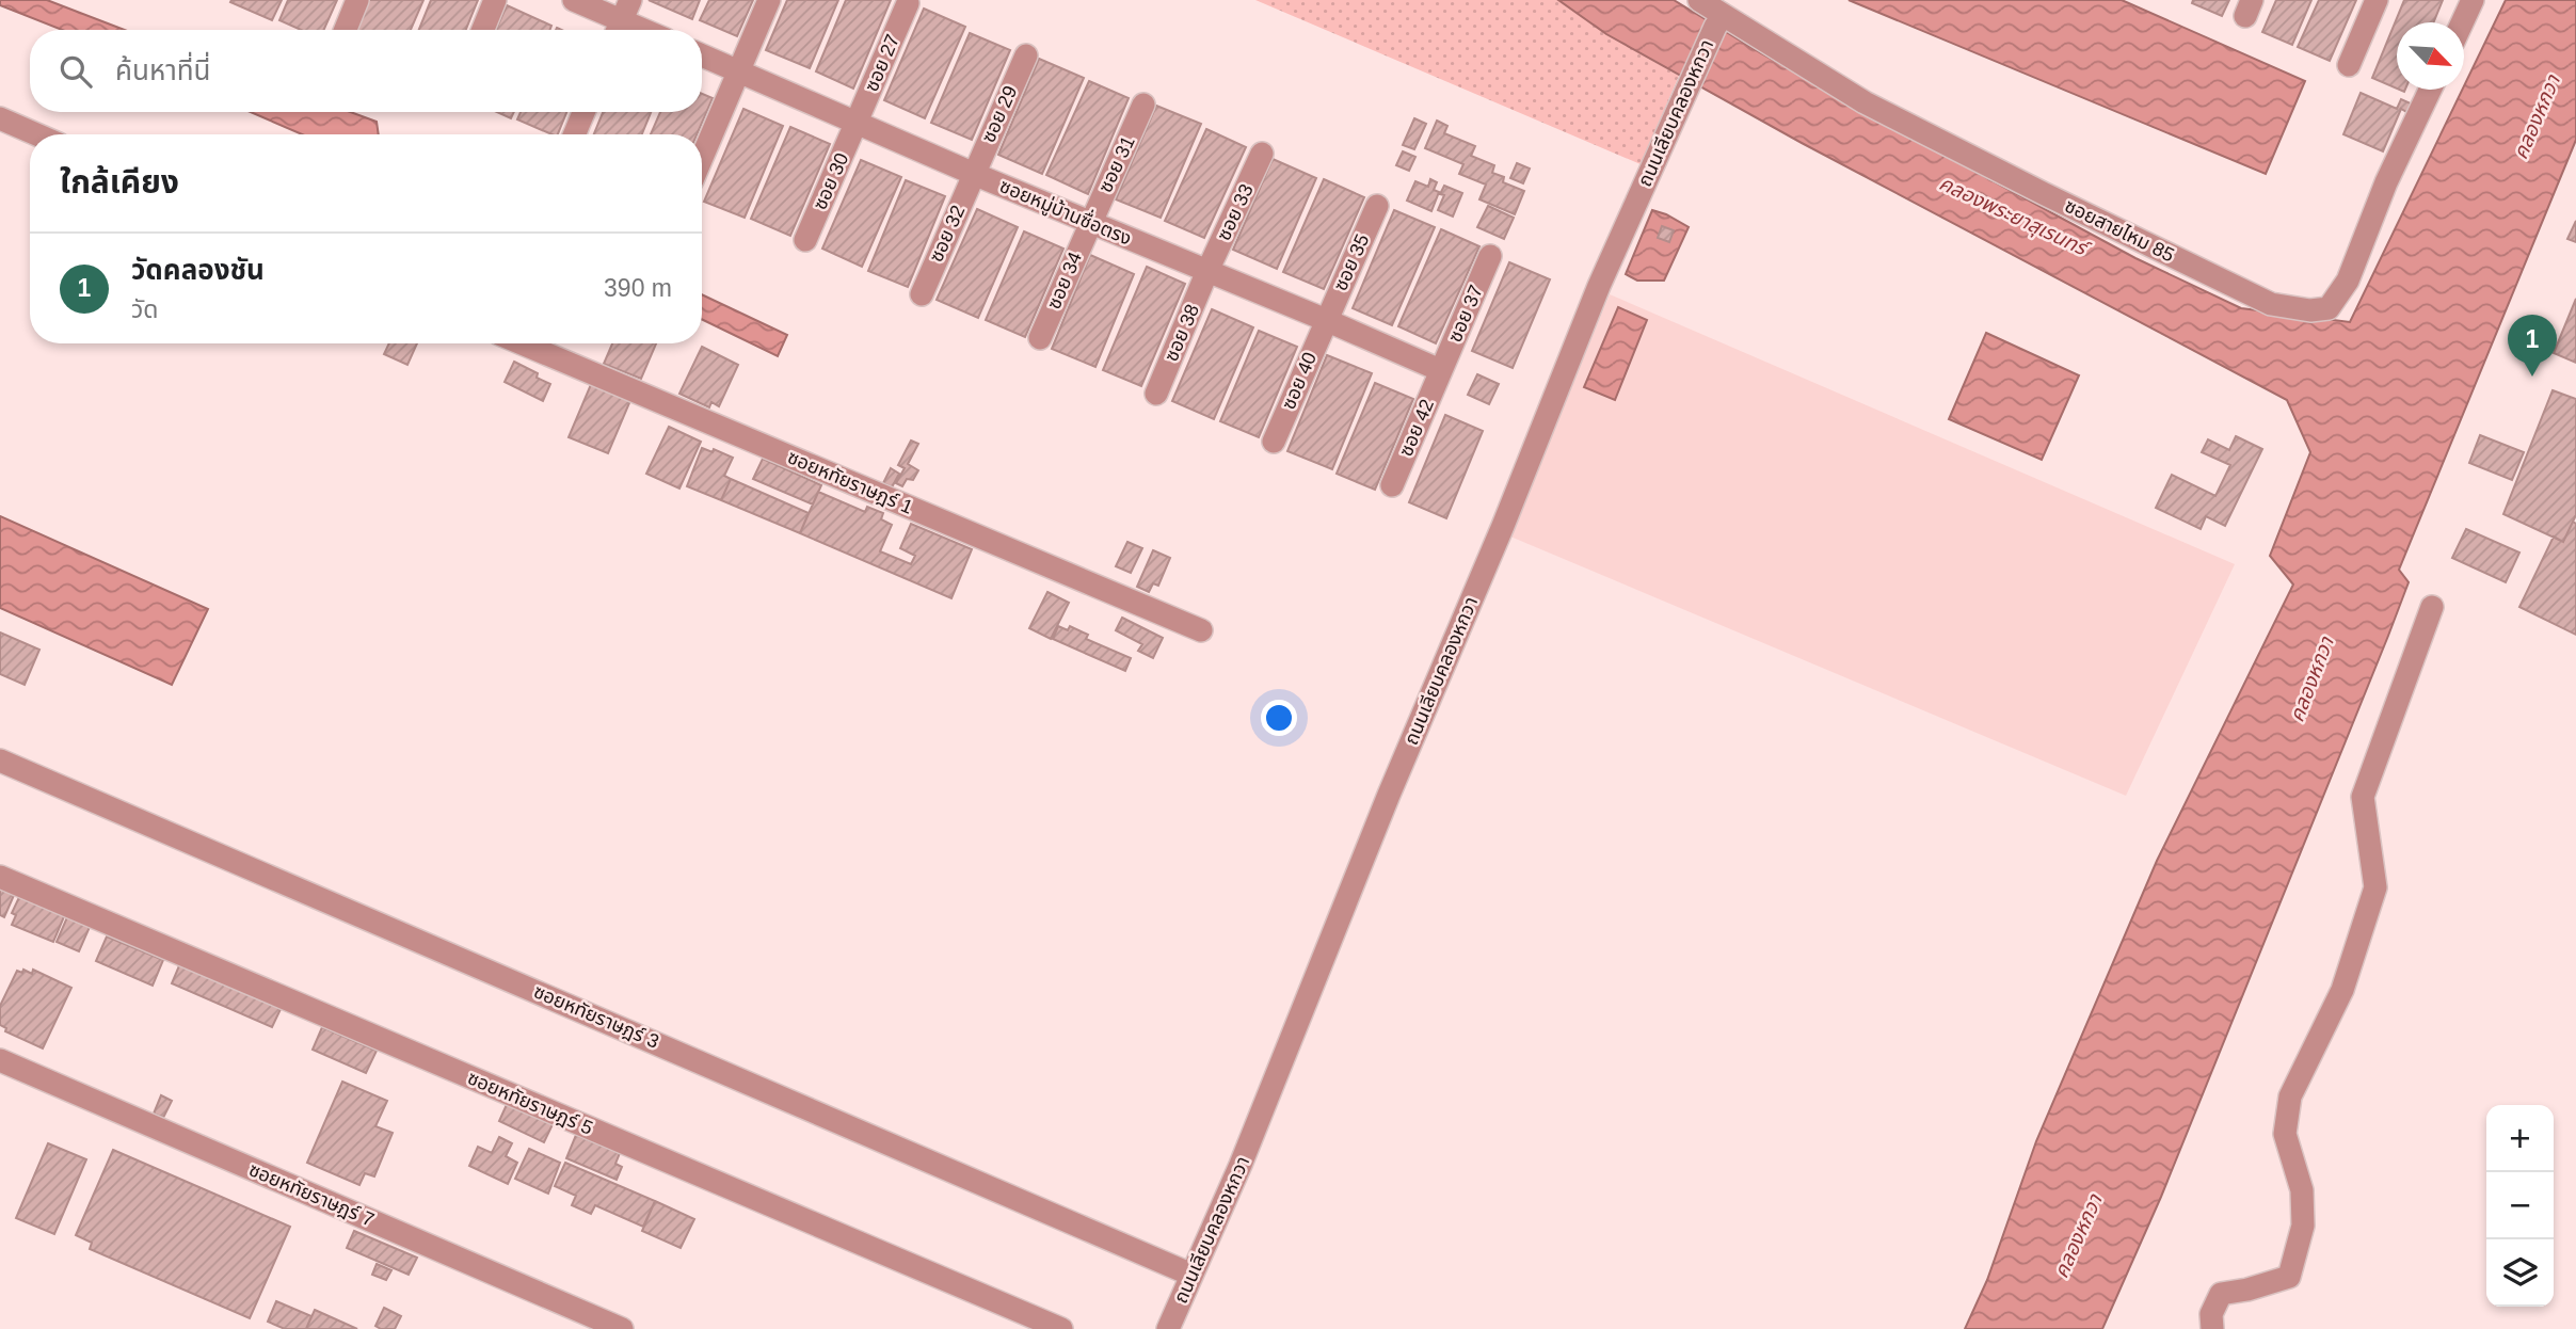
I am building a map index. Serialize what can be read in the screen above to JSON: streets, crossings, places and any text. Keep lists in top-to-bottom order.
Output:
{
  "streets": {
    "street": [
      "ซอย 27",
      "ถนนเลียบคลองหกวา",
      "ซอย 29",
      "ซอย 31",
      "ซอย 30",
      "ซอยหมู่บ้านซื่อตรง",
      "ซอย 33",
      "ซอยสายไหม 85",
      "ซอย 32",
      "ซอย 35",
      "ซอย 34",
      "ซอย 37",
      "ซอย 38",
      "ซอย 40",
      "ซอย 42",
      "ซอยหทัยราษฎร์ 1",
      "ซอยหทัยราษฎร์ 3",
      "ซอยหทัยราษฎร์ 5",
      "ซอยหทัยราษฎร์ 7"
    ]
  },
  "crossings": [
    ["ซอย 27", "ซอย 30"],
    ["ซอย 27", "ซอยหมู่บ้านซื่อตรง"],
    ["ถนนเลียบคลองหกวา", "ซอยสายไหม 85"],
    ["ถนนเลียบคลองหกวา", "ซอยหทัยราษฎร์ 3"],
    ["ซอย 29", "ซอยหมู่บ้านซื่อตรง"],
    ["ซอย 29", "ซอย 32"],
    ["ซอย 31", "ซอยหมู่บ้านซื่อตรง"],
    ["ซอย 31", "ซอย 34"],
    ["ซอย 30", "ซอยหมู่บ้านซื่อตรง"],
    ["ซอยหมู่บ้านซื่อตรง", "ซอย 33"],
    ["ซอยหมู่บ้านซื่อตรง", "ซอย 32"],
    ["ซอยหมู่บ้านซื่อตรง", "ซอย 35"],
    ["ซอยหมู่บ้านซื่อตรง", "ซอย 34"],
    ["ซอยหมู่บ้านซื่อตรง", "ซอย 37"],
    ["ซอยหมู่บ้านซื่อตรง", "ซอย 38"],
    ["ซอยหมู่บ้านซื่อตรง", "ซอย 40"],
    ["ซอยหมู่บ้านซื่อตรง", "ซอย 42"],
    ["ซอย 33", "ซอย 38"],
    ["ซอย 35", "ซอย 40"],
    ["ซอย 37", "ซอย 42"]
  ],
  "water": ["คลองหกวา", "คลองพระยาสุเรนทร์"],
  "north": "bottom right",
  "page": {
    "search": "ค้นหาที่นี่",
    "heading": "ใกล้เคียง",
    "list": [
      {
        "mark": "1",
        "name": "วัดคลองชัน",
        "note": "วัด",
        "value": "390 m"
      }
    ],
    "pins": "1",
    "map_buttons": ["+", "−"]
  }
}
